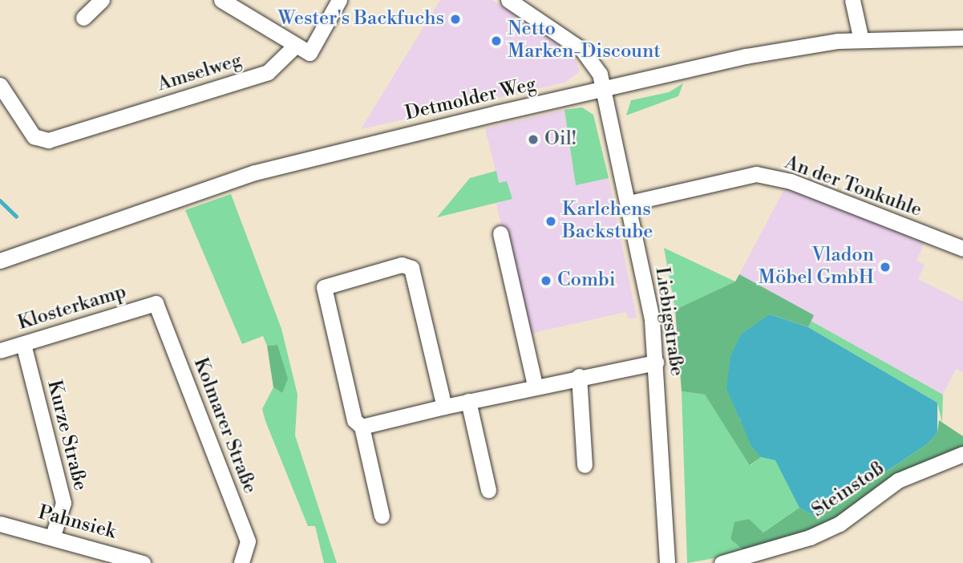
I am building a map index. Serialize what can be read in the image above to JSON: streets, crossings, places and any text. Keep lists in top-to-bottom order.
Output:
{
  "streets": {
    "street": [
      "Amselweg",
      "Detmolder Weg",
      "An der Tonkuhle",
      "Klosterkamp",
      "Liebigstraße",
      "Kolmarer Straße",
      "Kurze Straße",
      "Steinstoß",
      "Pahnsiek"
    ]
  },
  "crossings": [
    ["Detmolder Weg", "Liebigstraße"],
    ["An der Tonkuhle", "Liebigstraße"],
    ["Klosterkamp", "Kolmarer Straße"],
    ["Klosterkamp", "Kurze Straße"],
    ["Kurze Straße", "Pahnsiek"]
  ],
  "places": [
    "Wester's Backfuchs",
    "Netto Marken-Discount",
    "Oil!",
    "Karlchens Backstube",
    "Vladon Möbel GmbH",
    "Combi"
  ]
}
